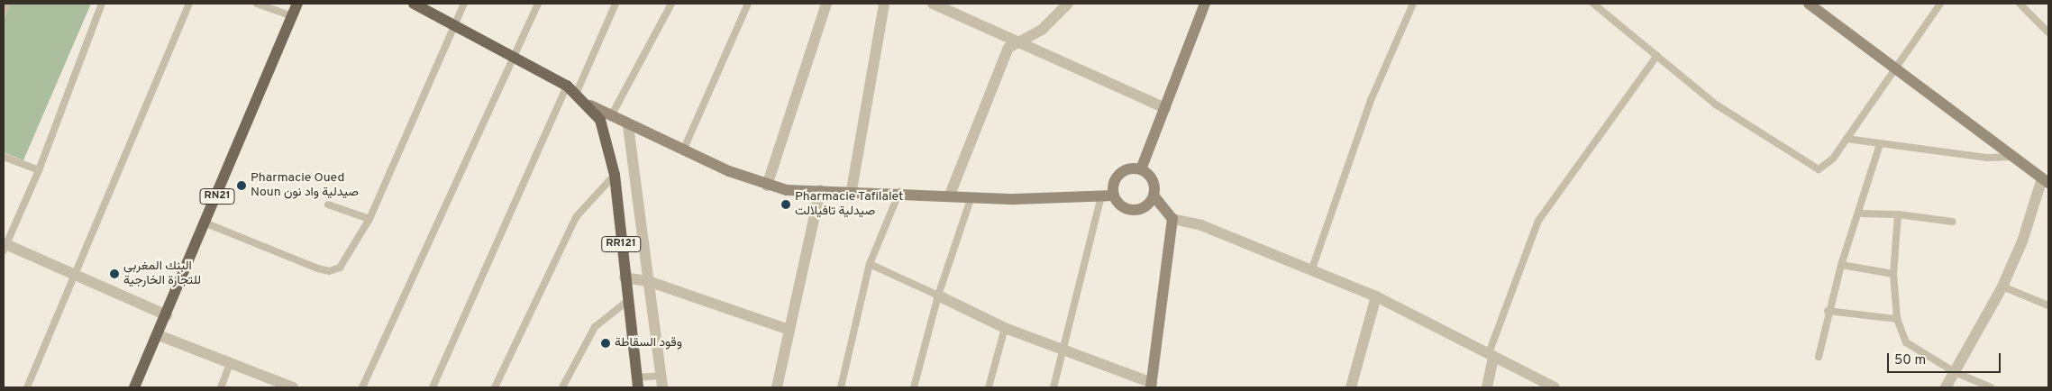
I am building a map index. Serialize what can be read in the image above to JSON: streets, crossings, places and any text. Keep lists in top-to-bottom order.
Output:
{
  "streets": {
    "main road": ["RN21", "RR121"]
  },
  "places": [
    "Pharmacie Oued Noun صيدلية واد نون",
    "Pharmacie Tafilalet صيدلية تافيلالت",
    "البنك المغربي للتجارة الخارجية",
    "وقود السقاطة"
  ],
  "scale_bar": "50 m"
}
